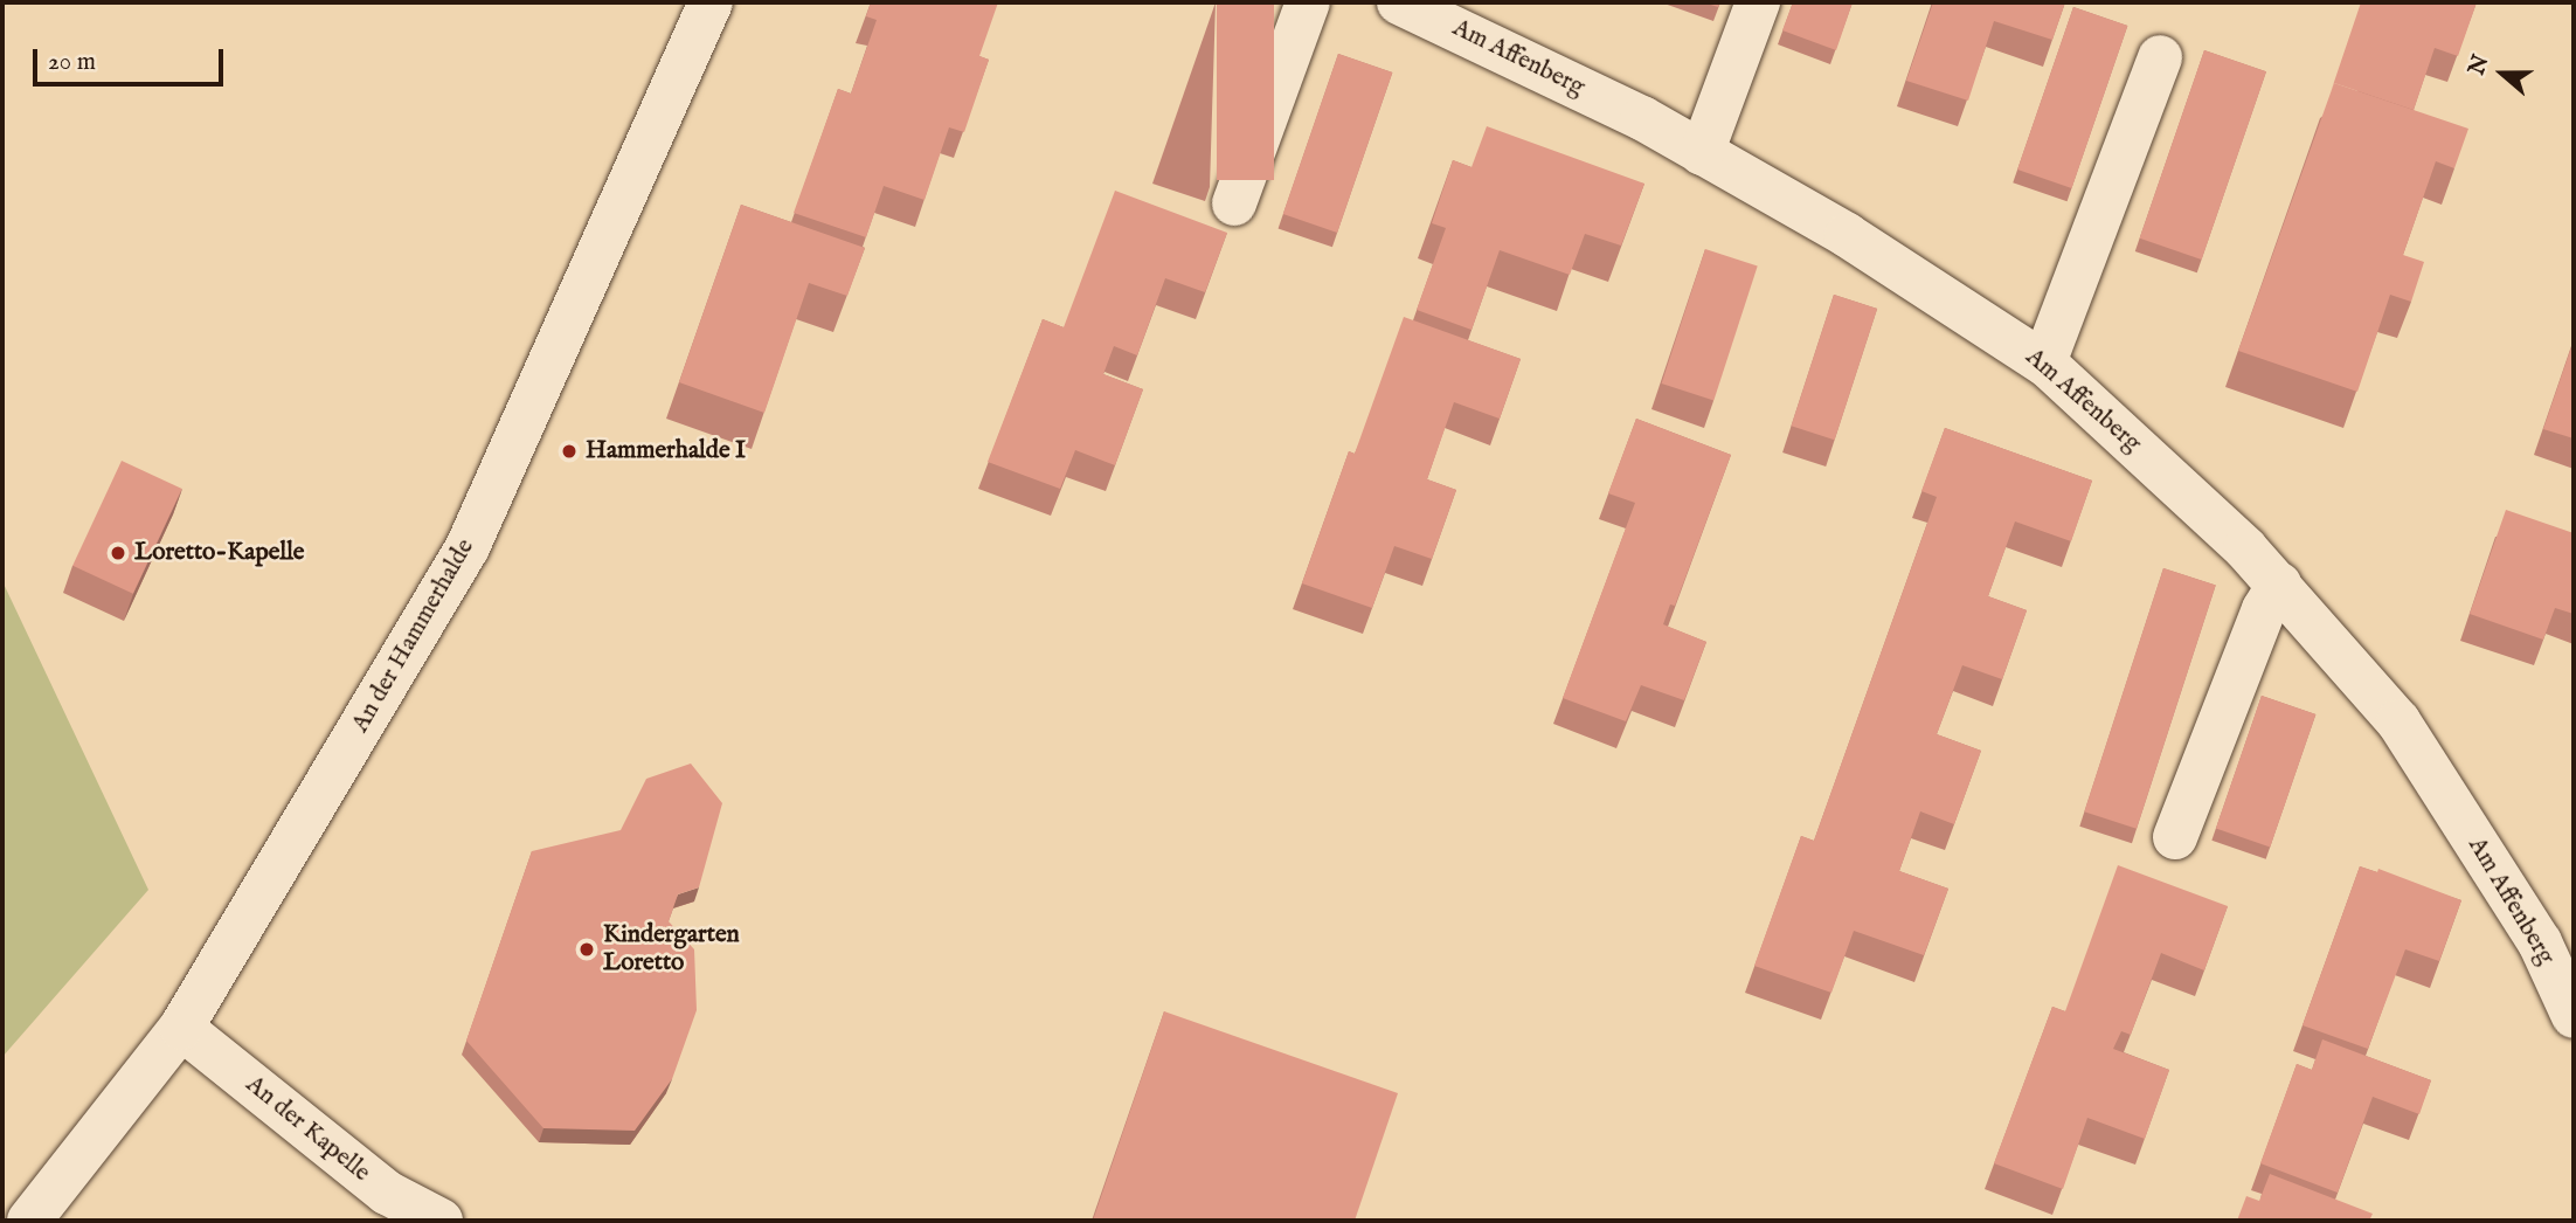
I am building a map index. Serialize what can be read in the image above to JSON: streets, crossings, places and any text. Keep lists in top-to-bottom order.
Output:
{
  "streets": {
    "street": ["Am Affenberg", "An der Hammerhalde", "An der Kapelle"]
  },
  "crossings": [
    ["An der Hammerhalde", "An der Kapelle"]
  ],
  "places": ["Hammerhalde I", "Loretto-Kapelle", "Kindergarten Loretto"],
  "scale_bar": "20 m",
  "north": "left"
}
